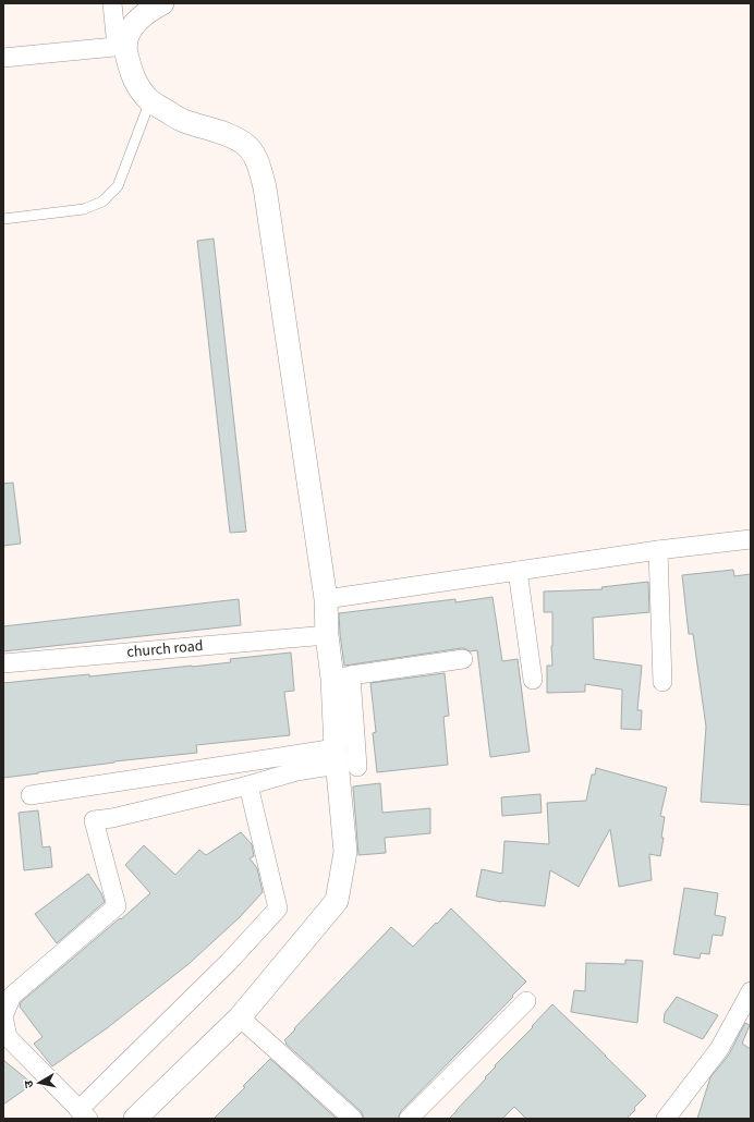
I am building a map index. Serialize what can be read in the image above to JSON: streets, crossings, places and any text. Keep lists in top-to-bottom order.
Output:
{
  "streets": {
    "street": ["church road"]
  },
  "north": "left"
}
